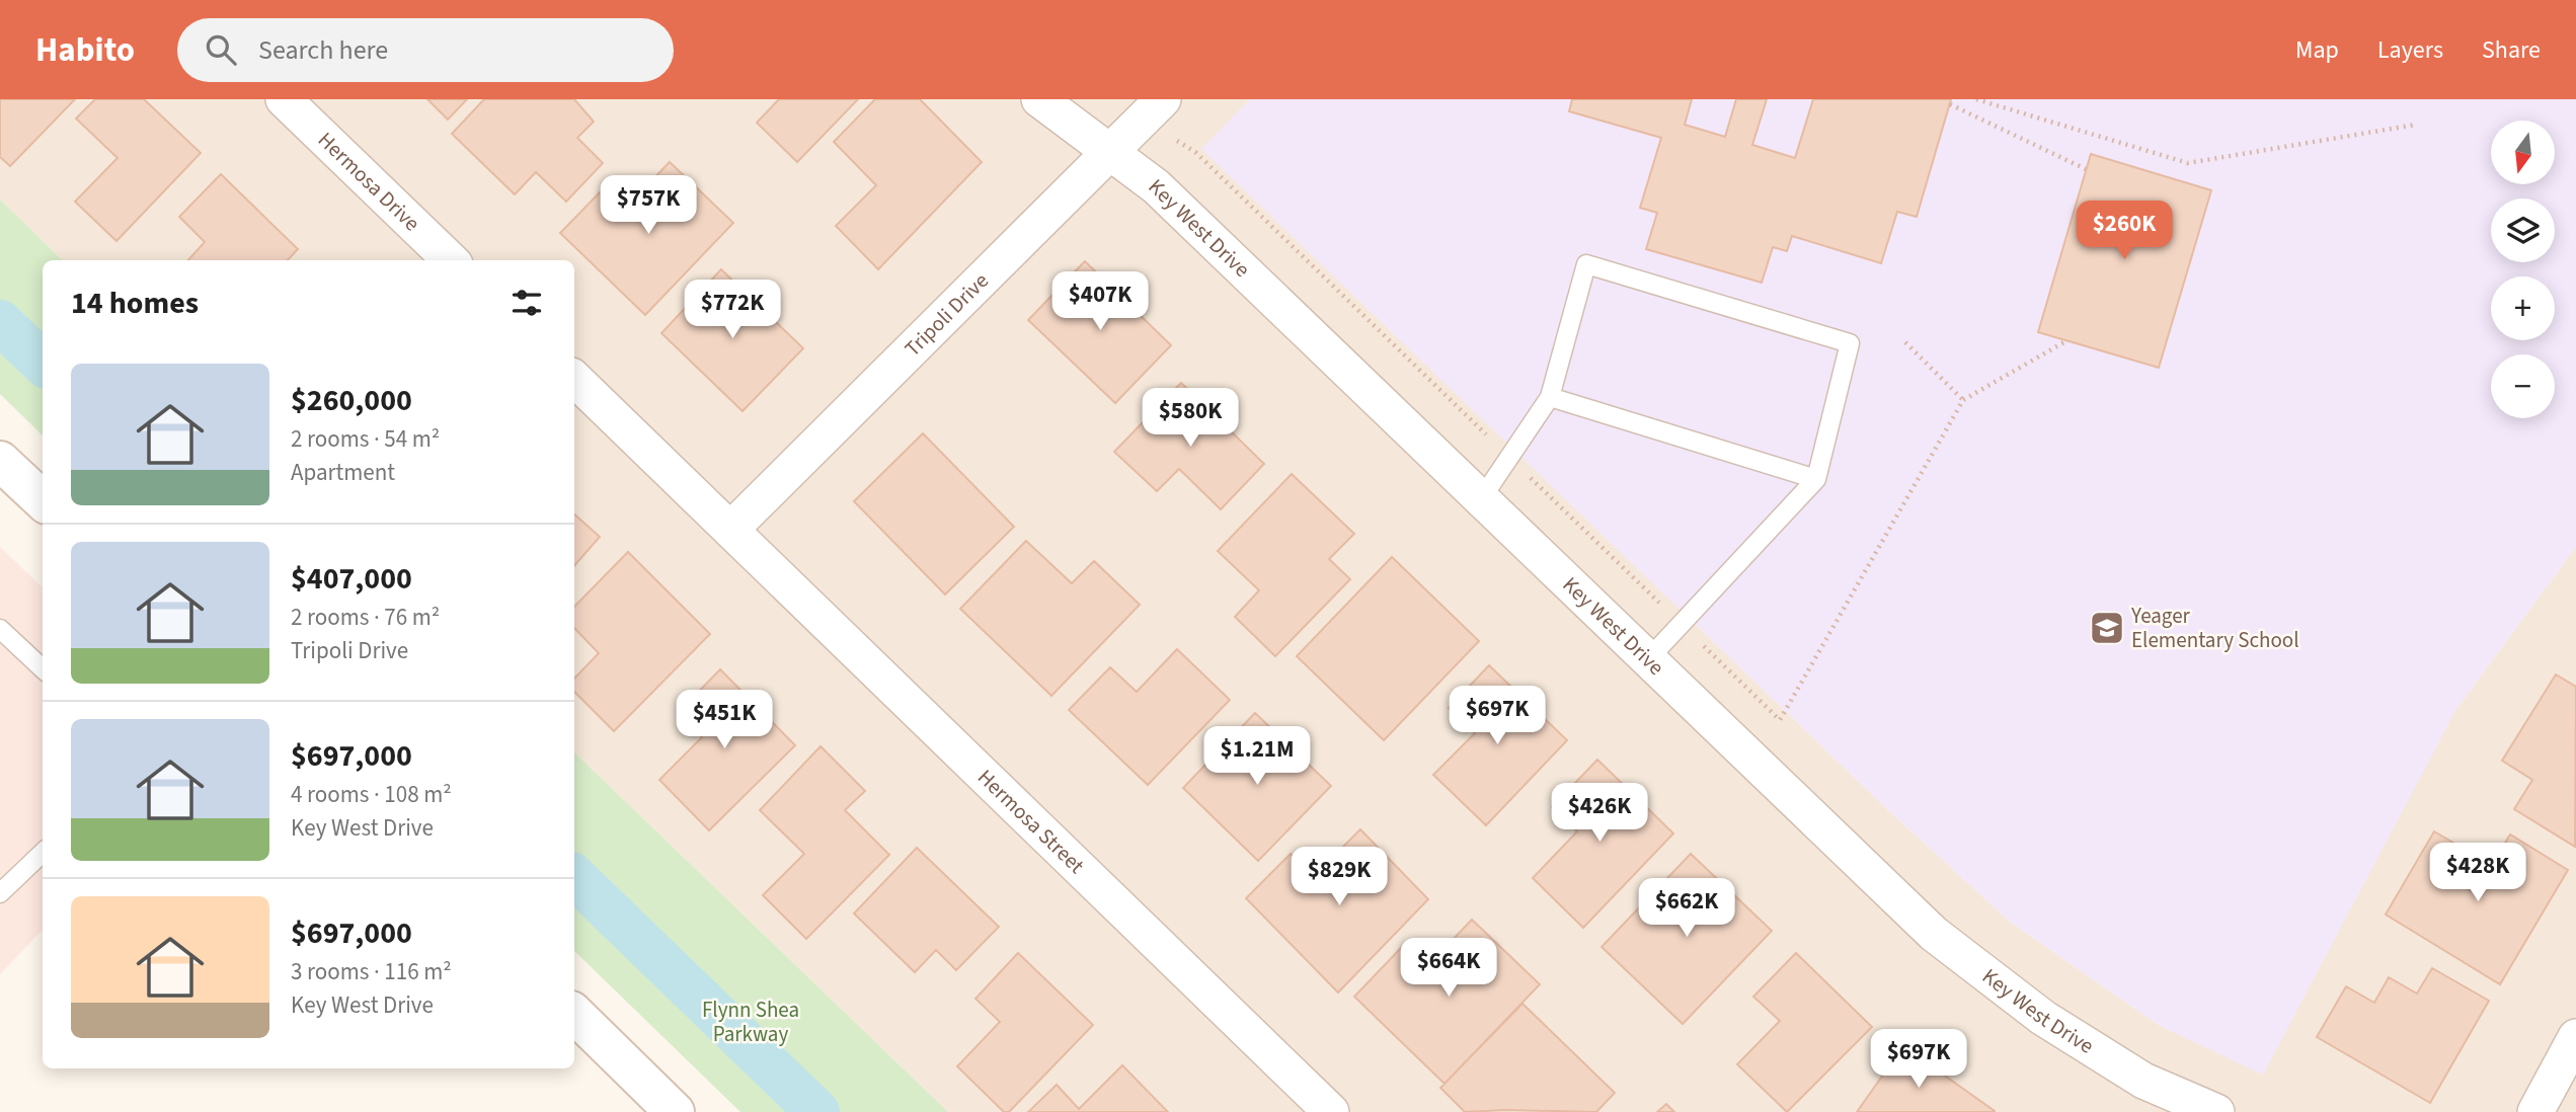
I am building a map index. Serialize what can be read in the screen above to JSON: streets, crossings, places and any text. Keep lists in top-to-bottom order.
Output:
{
  "streets": {
    "street": [
      "Hermosa Drive",
      "Key West Drive",
      "Tripoli Drive",
      "Hermosa Street"
    ]
  },
  "crossings": [
    ["Key West Drive", "Tripoli Drive"],
    ["Tripoli Drive", "Hermosa Street"]
  ],
  "parks": ["Flynn Shea Parkway"],
  "places": {
    "school or university": ["Yeager Elementary School"]
  },
  "north": "bottom",
  "page": {
    "header": "Habito",
    "search": "Search here",
    "nav": ["Map", "Layers", "Share"],
    "map_buttons": ["+", "−"],
    "price": [
      "$757K",
      "$260K",
      "$407K",
      "$772K",
      "$580K",
      "$697K",
      "$451K",
      "$1.21M",
      "$426K",
      "$428K",
      "$829K",
      "$662K",
      "$664K",
      "$697K"
    ],
    "heading": "14 homes",
    "list": [
      {
        "name": "$260,000",
        "note": "2 rooms · 54 m² · Apartment"
      },
      {
        "name": "$407,000",
        "note": "2 rooms · 76 m² · Tripoli Drive"
      },
      {
        "name": "$697,000",
        "note": "4 rooms · 108 m² · Key West Drive"
      },
      {
        "name": "$697,000",
        "note": "3 rooms · 116 m² · Key West Drive"
      }
    ]
  }
}
